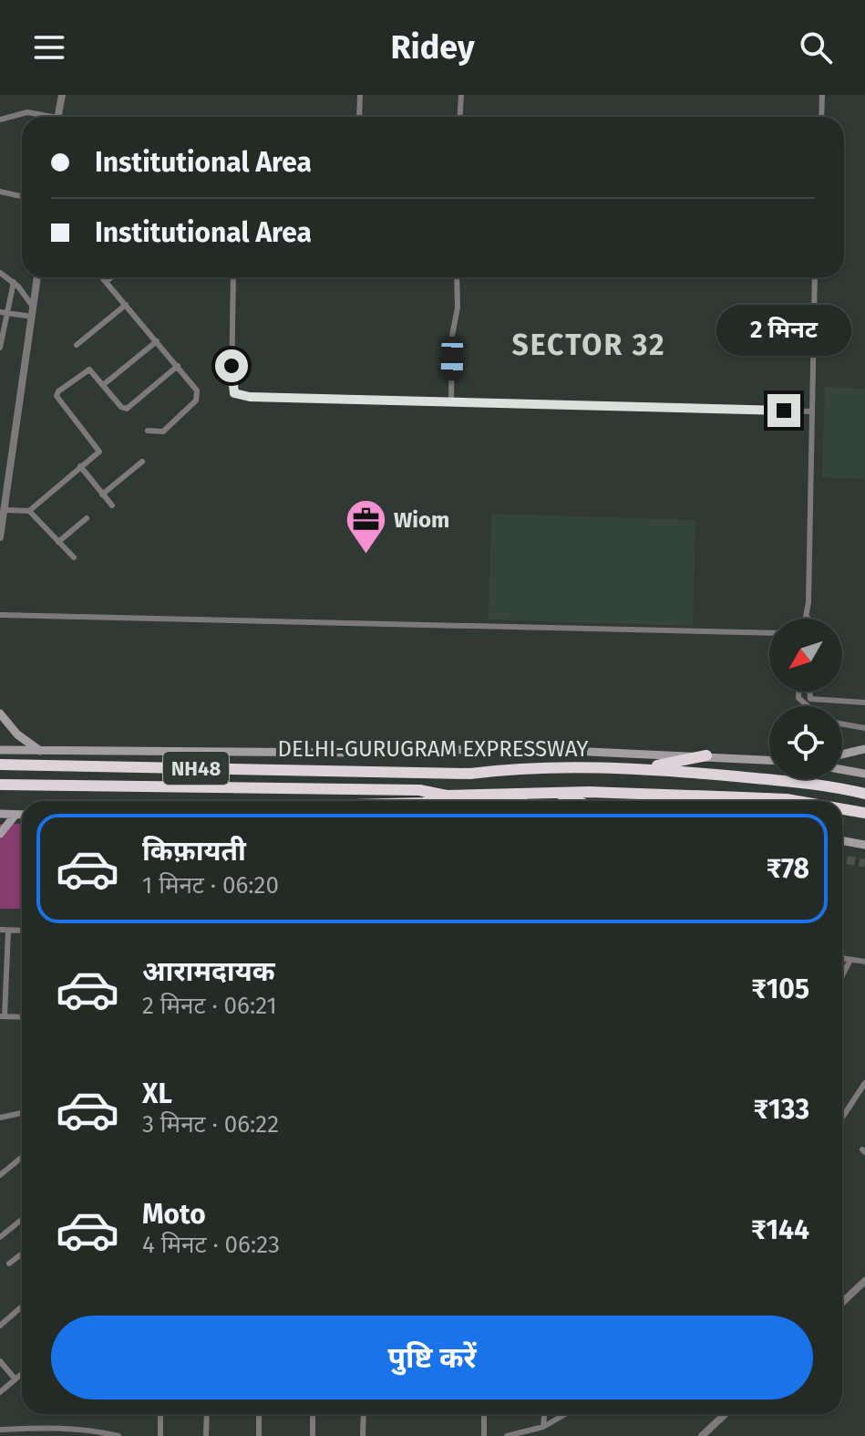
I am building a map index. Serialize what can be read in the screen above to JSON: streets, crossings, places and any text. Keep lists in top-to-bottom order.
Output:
{
  "streets": {
    "highway": ["DELHI-GURUGRAM EXPRESSWAY", "NH48"]
  },
  "districts": ["SECTOR 32"],
  "places": {
    "office": ["Wiom"]
  },
  "north": "bottom left",
  "page": {
    "header": "Ridey",
    "banner": ["Institutional Area", "Institutional Area"],
    "bubble": "2 मिनट",
    "list": [
      {
        "name": "किफ़ायती",
        "note": "1 मिनट · 06:20",
        "value": "₹78"
      },
      {
        "name": "आरामदायक",
        "note": "2 मिनट · 06:21",
        "value": "₹105"
      },
      {
        "name": "XL",
        "note": "3 मिनट · 06:22",
        "value": "₹133"
      },
      {
        "name": "Moto",
        "note": "4 मिनट · 06:23",
        "value": "₹144"
      }
    ],
    "buttons": "पुष्टि करें"
  }
}
